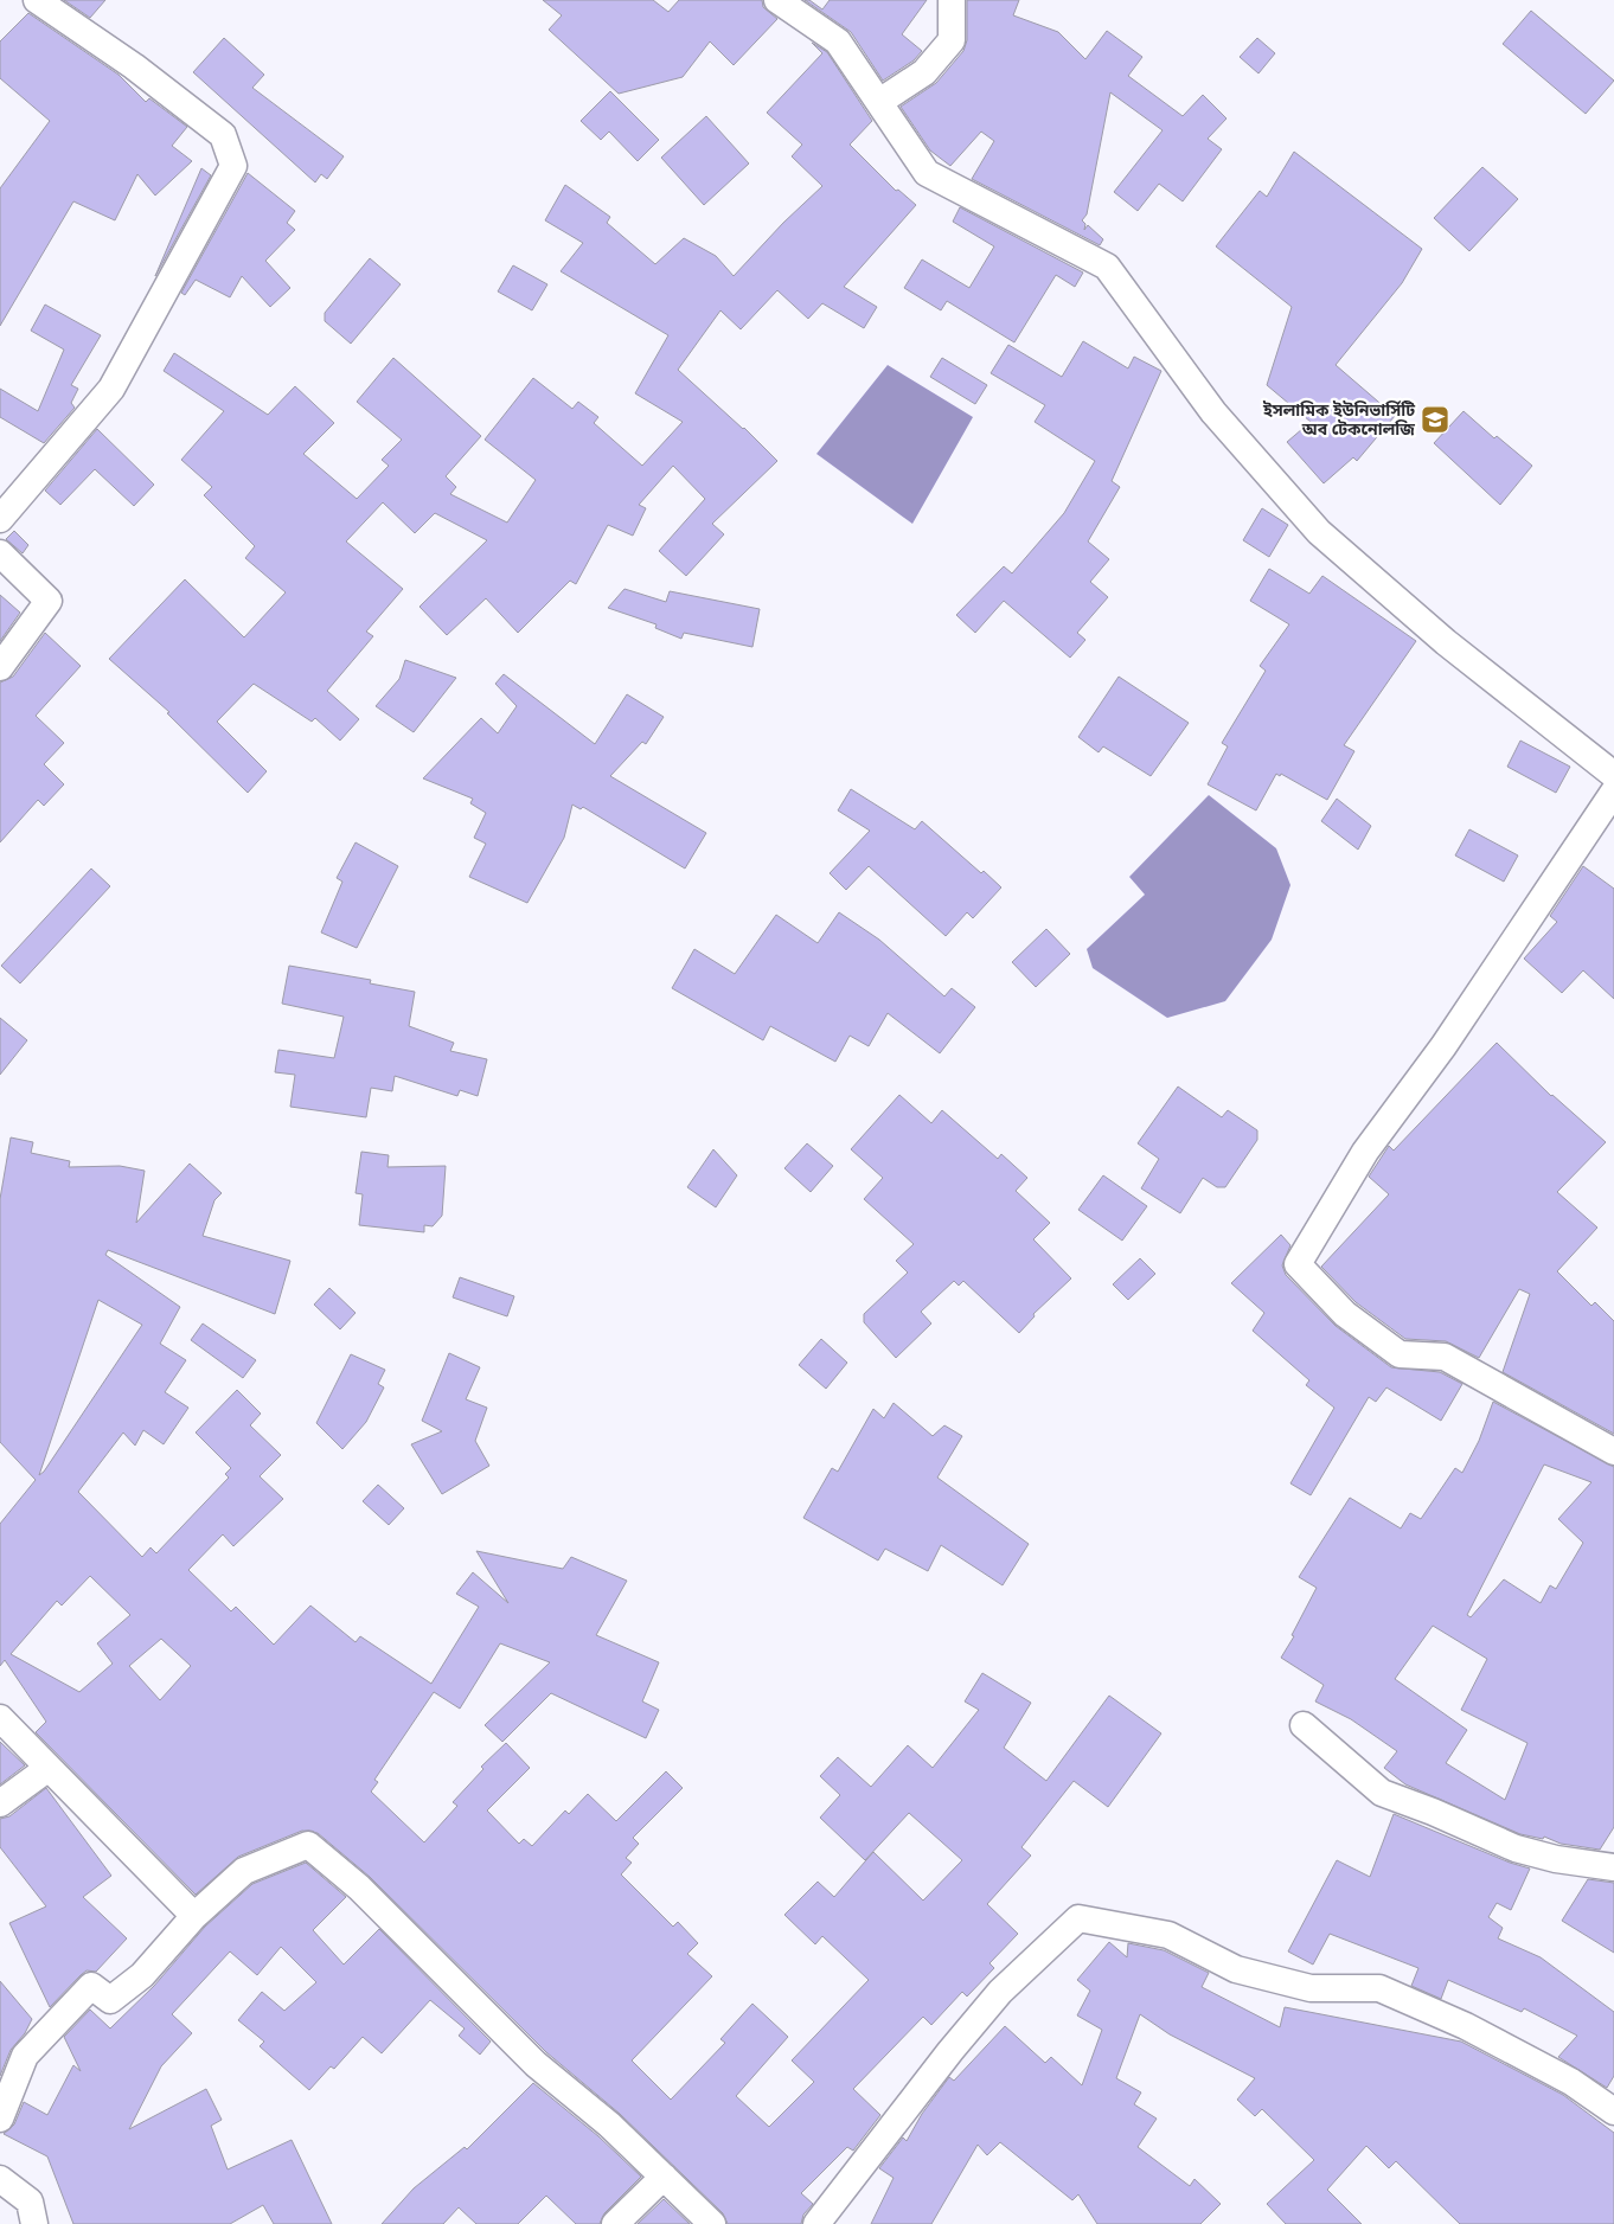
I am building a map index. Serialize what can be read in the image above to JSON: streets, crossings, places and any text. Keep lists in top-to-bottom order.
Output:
{
  "places": {
    "school or university": ["ইসলামিক ইউনিভার্সিটি অব টেকনোলজি"]
  }
}
